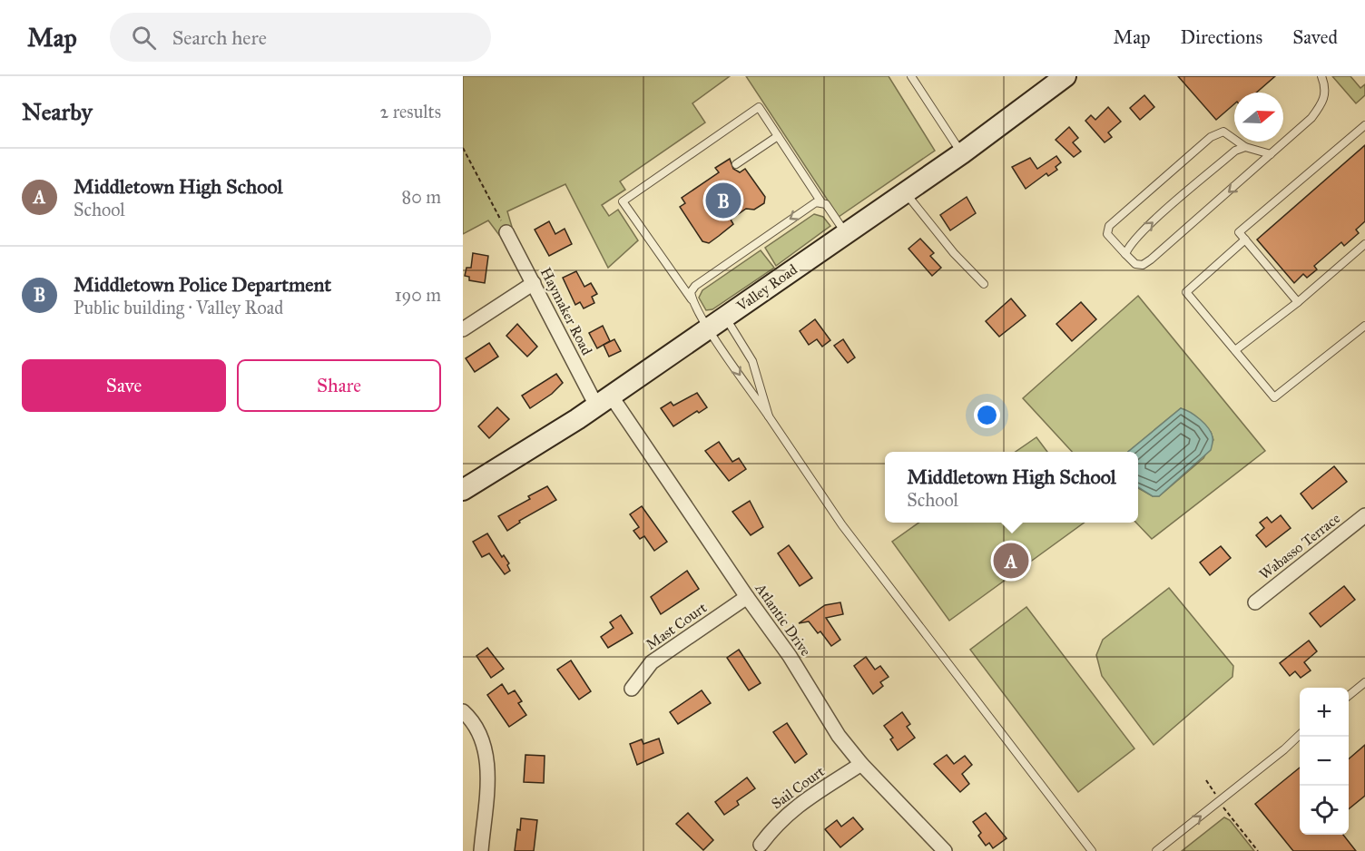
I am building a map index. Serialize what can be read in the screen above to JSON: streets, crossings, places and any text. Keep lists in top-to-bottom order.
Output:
{
  "streets": {
    "main road": ["Valley Road"],
    "street": [
      "Haymaker Road",
      "Wabasso Terrace",
      "Atlantic Drive",
      "Mast Court",
      "Sail Court"
    ]
  },
  "crossings": [
    ["Valley Road", "Haymaker Road"],
    ["Valley Road", "Atlantic Drive"],
    ["Haymaker Road", "Atlantic Drive"],
    ["Atlantic Drive", "Mast Court"],
    ["Atlantic Drive", "Sail Court"]
  ],
  "north": "right",
  "page": {
    "header": "Map",
    "search": "Search here",
    "nav": ["Map", "Directions", "Saved"],
    "heading": ["Nearby", "2 results"],
    "list": [
      {
        "mark": "A",
        "name": "Middletown High School",
        "note": "School",
        "value": "80 m"
      },
      {
        "mark": "B",
        "name": "Middletown Police Department",
        "note": "Public building · Valley Road",
        "value": "190 m"
      }
    ],
    "pins": ["B", "A"],
    "buttons": ["Save", "Share"],
    "popup": ["Middletown High School", "School"],
    "map_buttons": ["+", "−"]
  }
}
